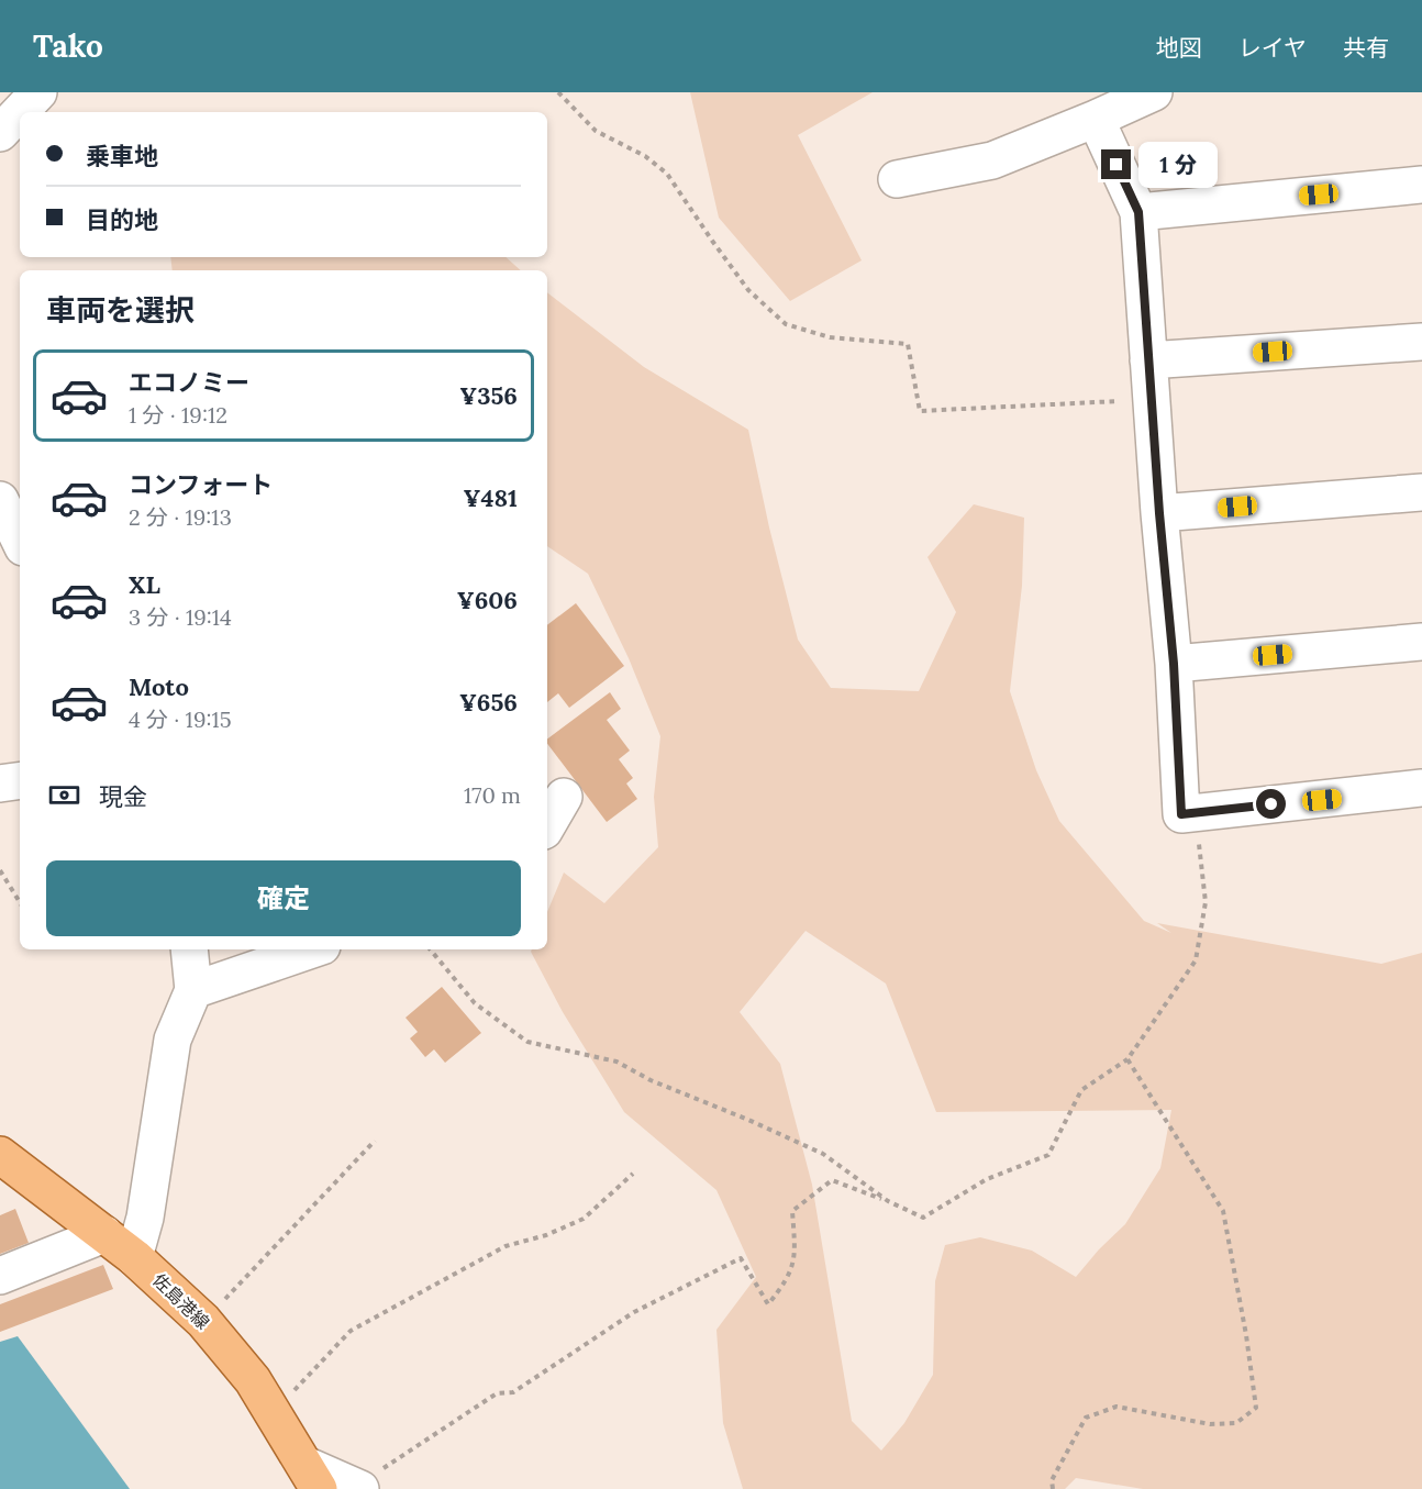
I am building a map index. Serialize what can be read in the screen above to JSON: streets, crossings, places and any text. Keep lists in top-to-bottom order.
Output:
{
  "streets": {
    "main road": ["佐島港線"]
  },
  "page": {
    "header": "Tako",
    "nav": ["地図", "レイヤ", "共有"],
    "banner": ["乗車地", "目的地"],
    "bubble": "1 分",
    "heading": "車両を選択",
    "list": [
      {
        "name": "エコノミー",
        "note": "1 分 · 19:12",
        "value": "¥356"
      },
      {
        "name": "コンフォート",
        "note": "2 分 · 19:13",
        "value": "¥481"
      },
      {
        "name": "XL",
        "note": "3 分 · 19:14",
        "value": "¥606"
      },
      {
        "name": "Moto",
        "note": "4 分 · 19:15",
        "value": "¥656"
      }
    ],
    "pay": ["現金", "170 m"],
    "buttons": "確定"
  }
}
